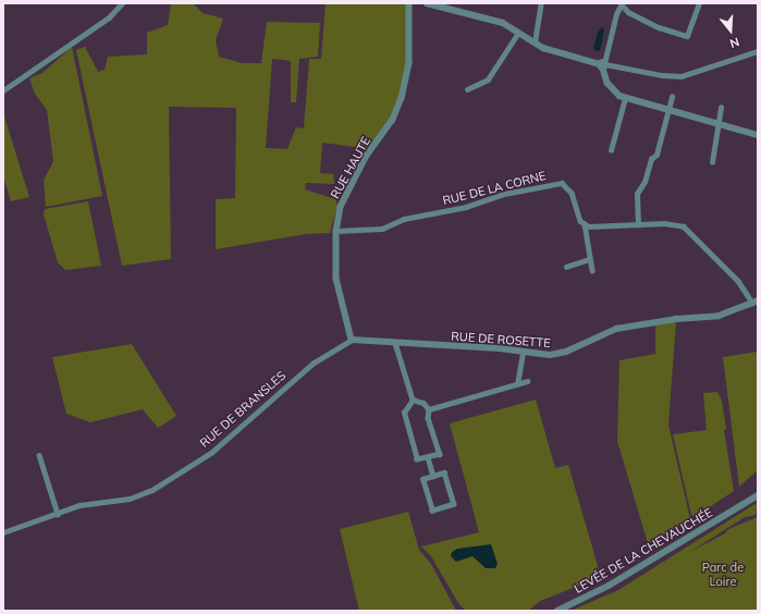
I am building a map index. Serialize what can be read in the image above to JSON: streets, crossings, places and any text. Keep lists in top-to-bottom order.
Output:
{
  "streets": {
    "street": [
      "RUE HAUTE",
      "RUE DE LA CORNE",
      "RUE DE ROSETTE",
      "RUE DE BRANSLES",
      "LEVÉE DE LA CHEVAUCHÉE"
    ]
  },
  "crossings": [
    ["RUE HAUTE", "RUE DE LA CORNE"],
    ["RUE HAUTE", "RUE DE ROSETTE"],
    ["RUE HAUTE", "RUE DE BRANSLES"],
    ["RUE DE ROSETTE", "RUE DE BRANSLES"]
  ],
  "parks": ["Parc de Loire"],
  "north": "bottom"
}
